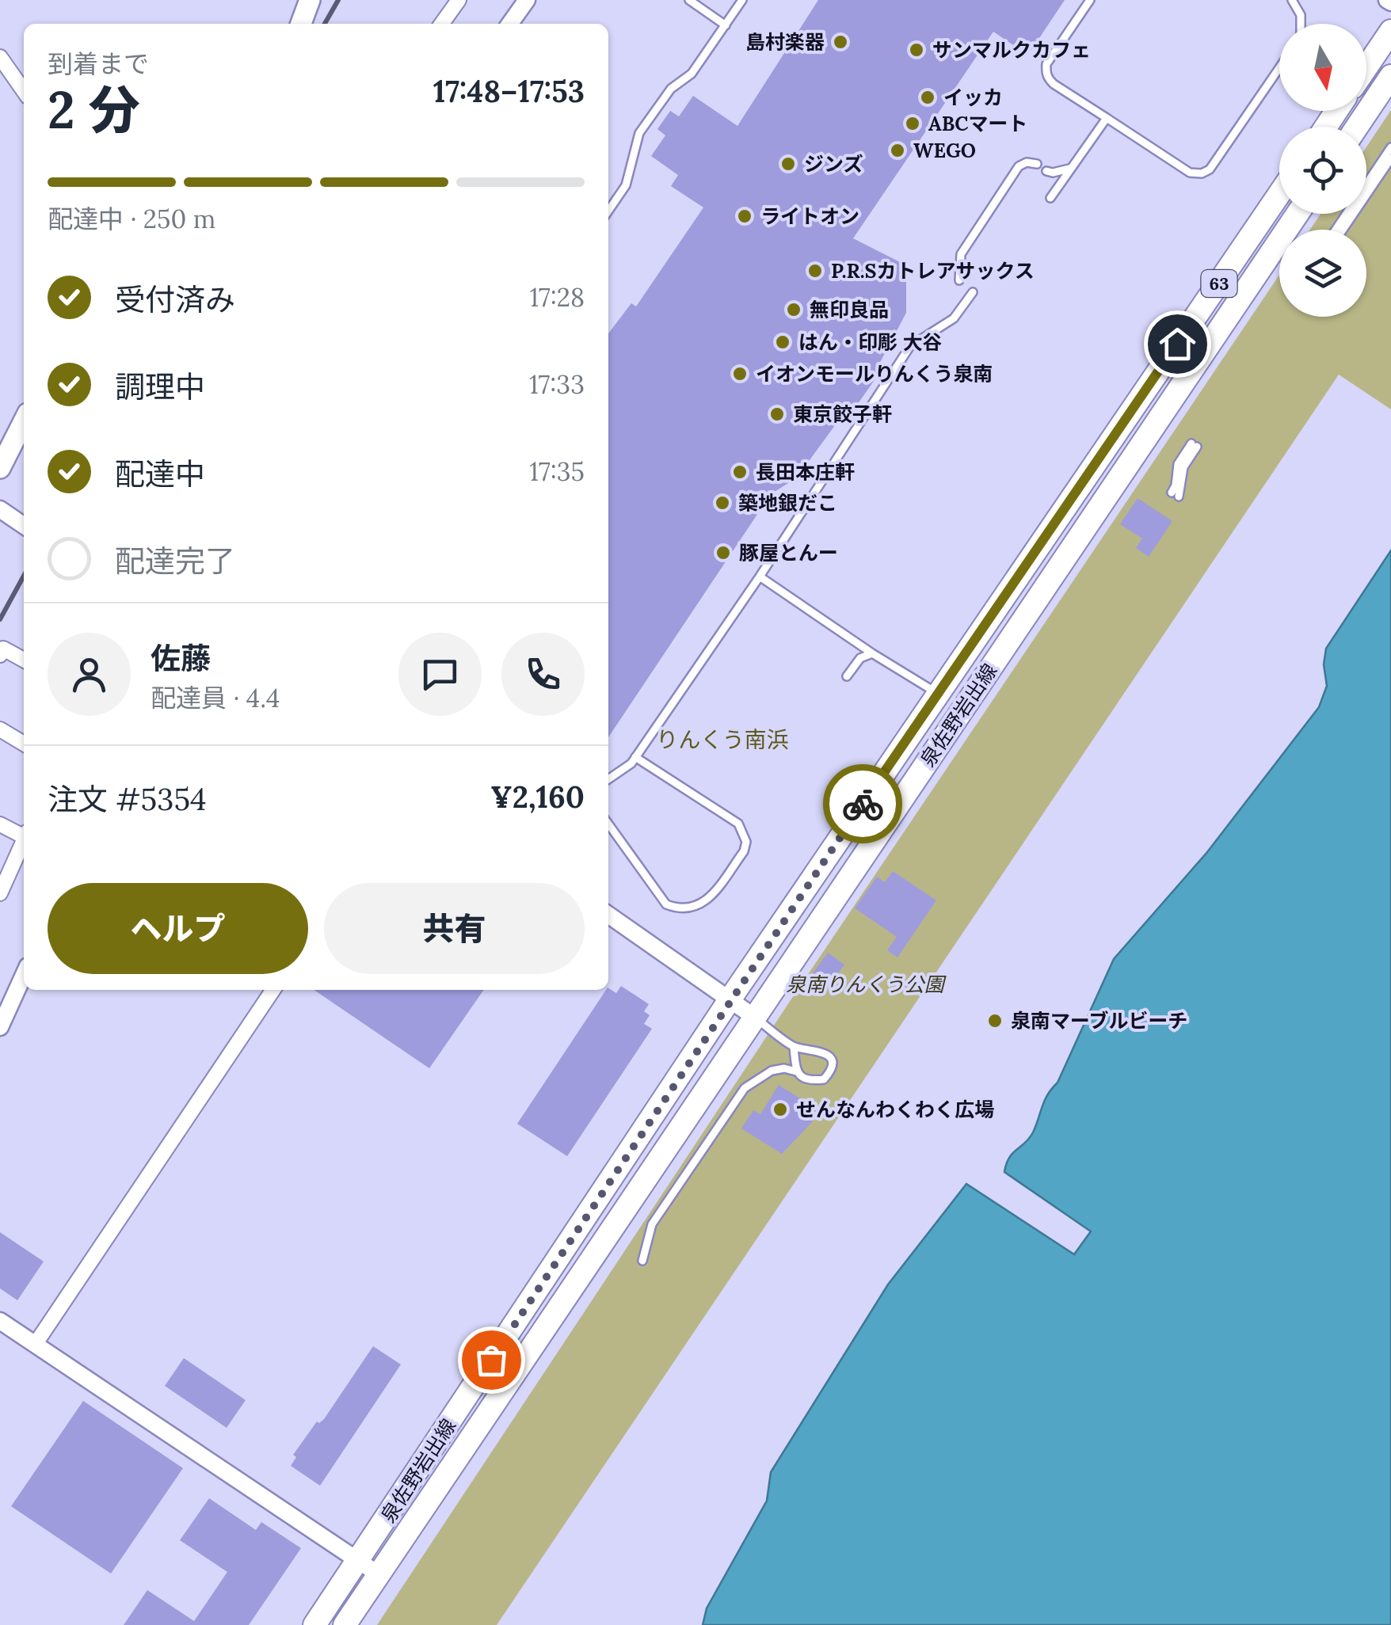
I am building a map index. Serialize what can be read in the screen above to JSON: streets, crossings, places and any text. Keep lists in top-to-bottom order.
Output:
{
  "streets": {
    "main road": ["63", "泉佐野岩出線"]
  },
  "districts": ["りんくう南浜"],
  "parks": ["泉南りんくう公園"],
  "places": [
    "島村楽器",
    "サンマルクカフェ",
    "イッカ",
    "ABCマート",
    "WEGO",
    "ジンズ",
    "ライトオン",
    "P.R.Sカトレアサックス",
    "無印良品",
    "はん・印彫 大谷",
    "イオンモールりんくう泉南",
    "東京餃子軒",
    "長田本庄軒",
    "築地銀だこ",
    "豚屋とんー",
    "泉南マーブルビーチ",
    "せんなんわくわく広場"
  ],
  "north": "bottom",
  "page": {
    "heading": ["2 分", "到着まで", "17:48–17:53"],
    "panel": [
      "佐藤",
      "配達員 · 4.4",
      "注文 #5354",
      "¥2,160"
    ],
    "bar": "配達中 · 250 m",
    "list": [
      ["受付済み", "17:28"],
      ["調理中", "17:33"],
      ["配達中", "17:35"],
      "配達完了"
    ],
    "buttons": ["ヘルプ", "共有"]
  }
}
